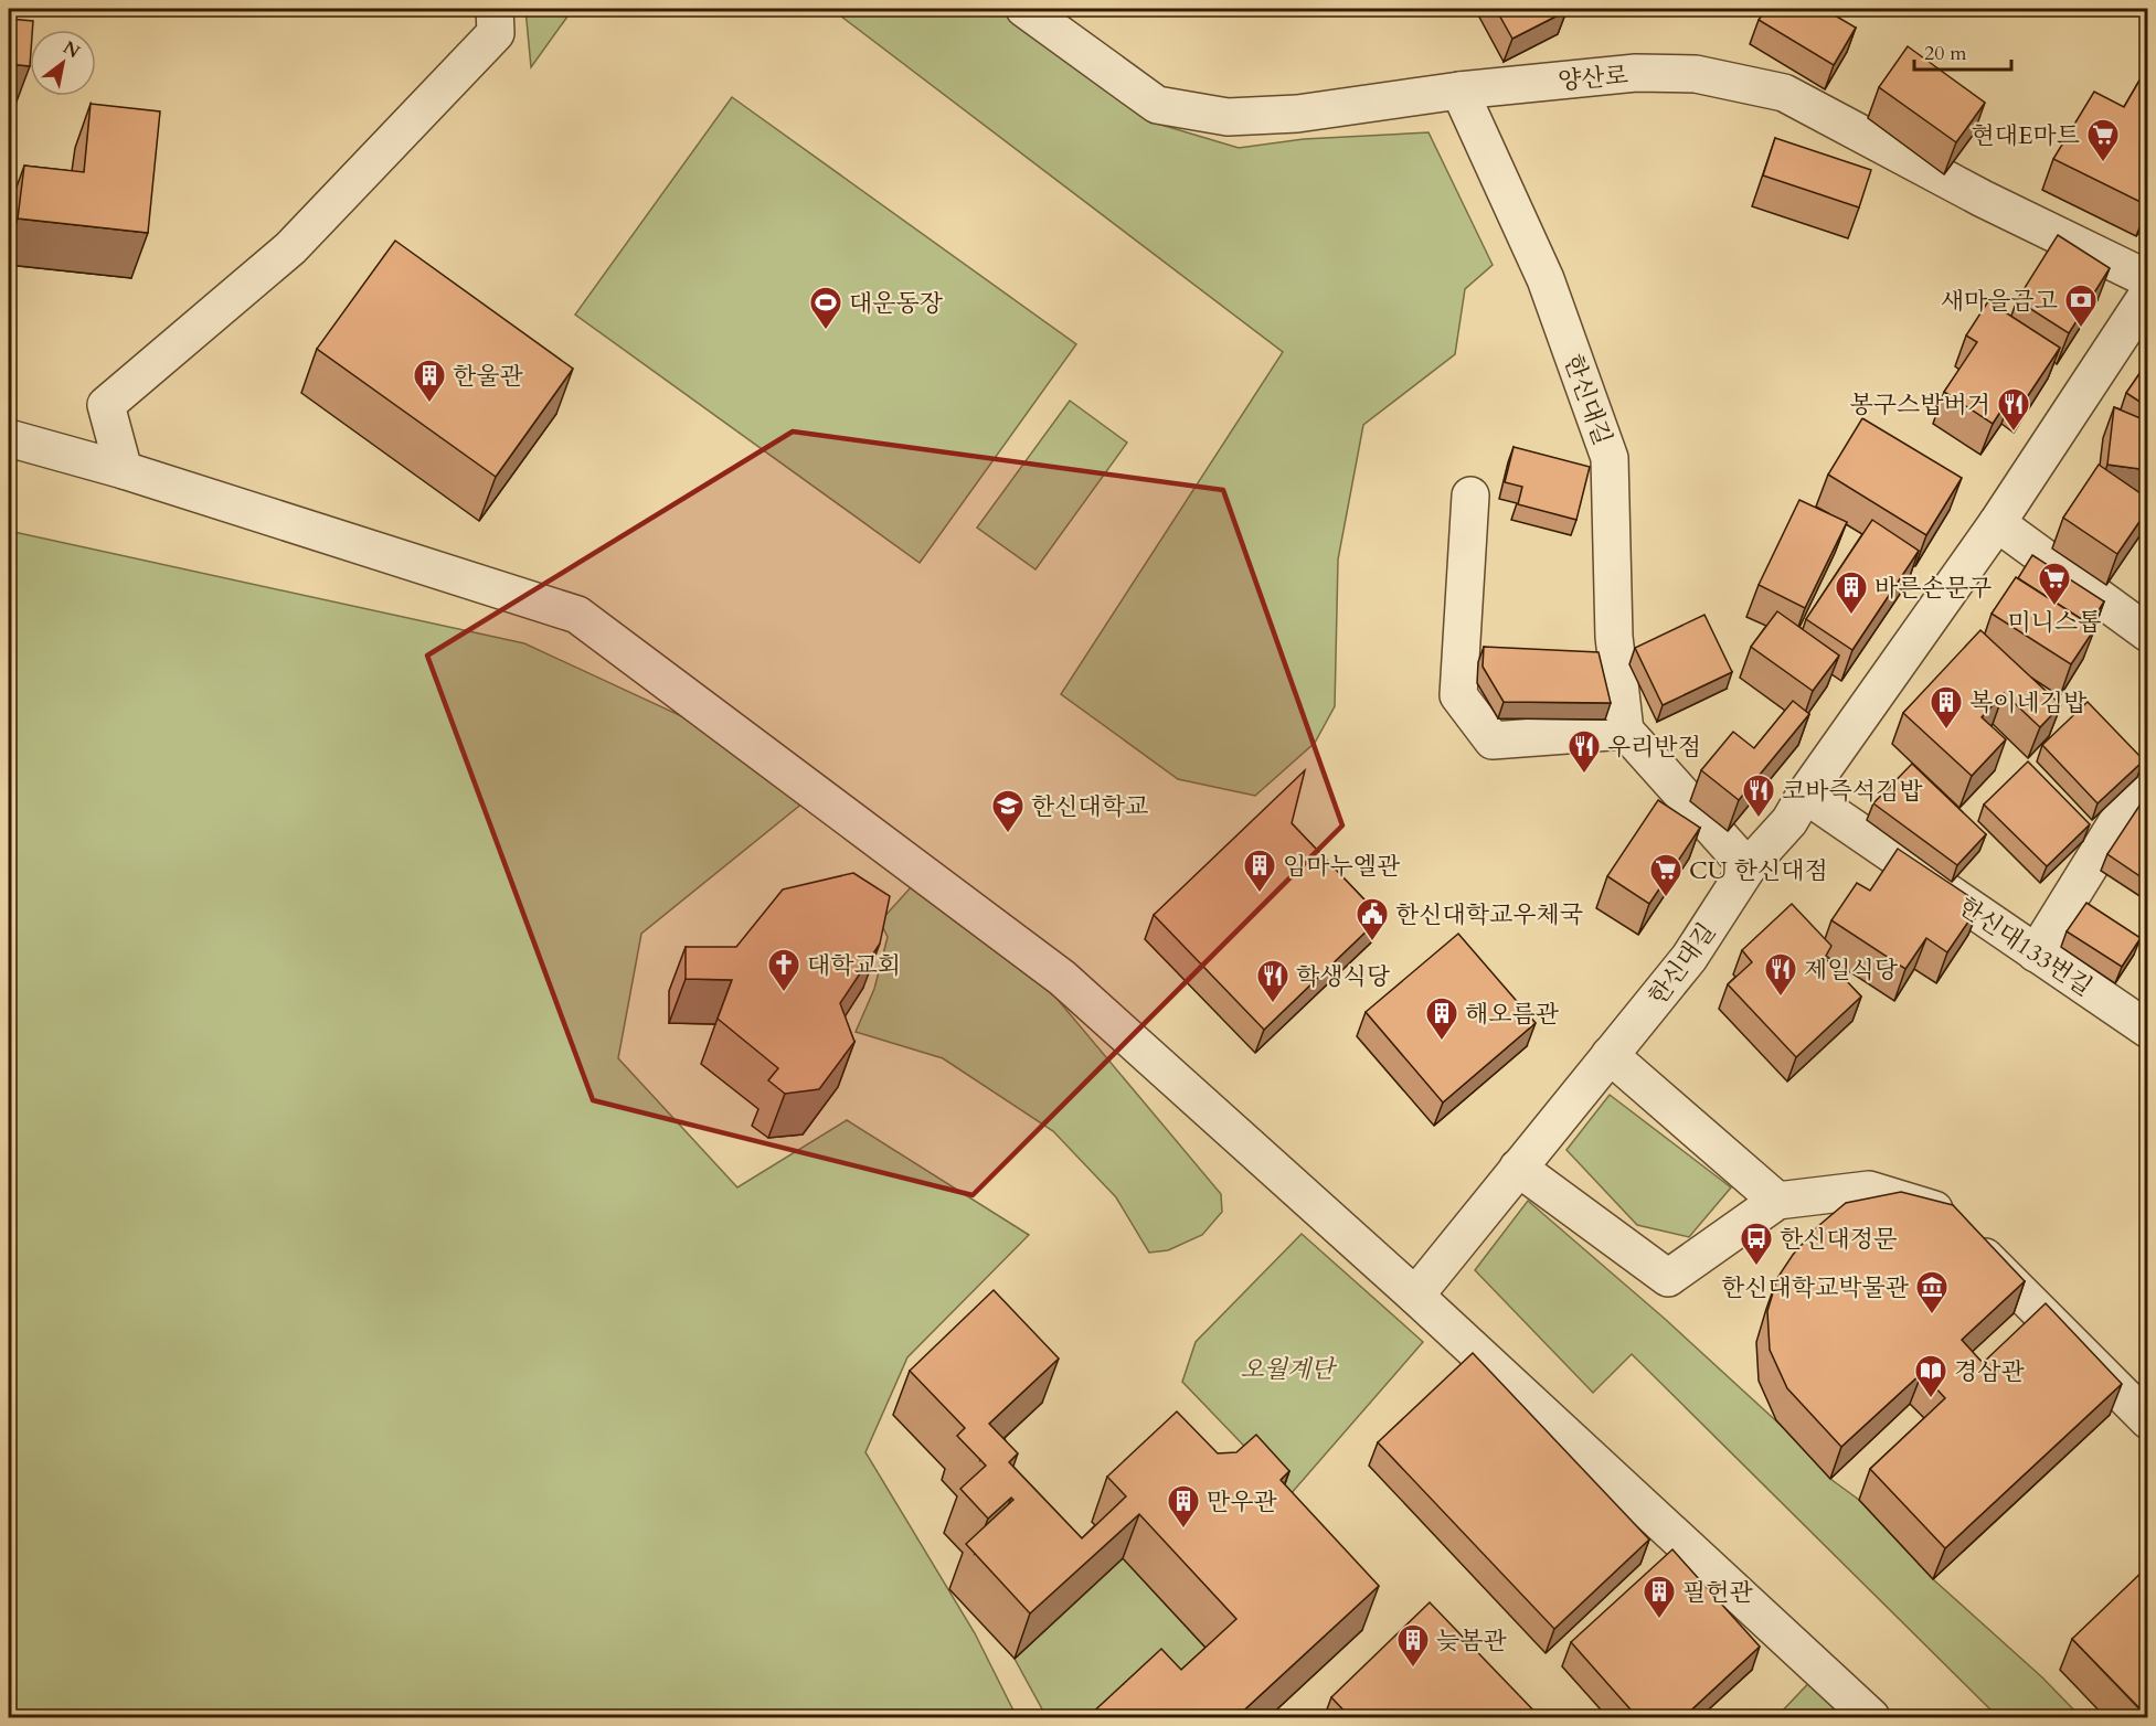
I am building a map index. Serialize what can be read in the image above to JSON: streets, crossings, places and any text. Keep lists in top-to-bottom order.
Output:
{
  "streets": {
    "street": ["양산로", "한신대길", "한신대133번길"]
  },
  "crossings": [
    ["양산로", "한신대길"],
    ["한신대길", "한신대133번길"]
  ],
  "parks": ["오월계단"],
  "places": {
    "supermarket": ["현대E마트", "미니스톱", "CU 한신대점"],
    "bank": ["새마을금고"],
    "sports": ["대운동장"],
    "building": [
      "한울관",
      "바른손문구",
      "복이네김밥",
      "임마누엘관",
      "해오름관",
      "만우관",
      "필헌관",
      "늦봄관"
    ],
    "restaurant": [
      "봉구스밥버거",
      "우리반점",
      "코바즉석김밥",
      "제일식당",
      "학생식당"
    ],
    "school or university": ["한신대학교"],
    "public building": ["한신대학교우체국"],
    "church": ["대학교회"],
    "bus stop": ["한신대정문"],
    "museum": ["한신대학교박물관"],
    "library": ["경삼관"]
  },
  "scale_bar": "20 m",
  "north": "top right"
}
